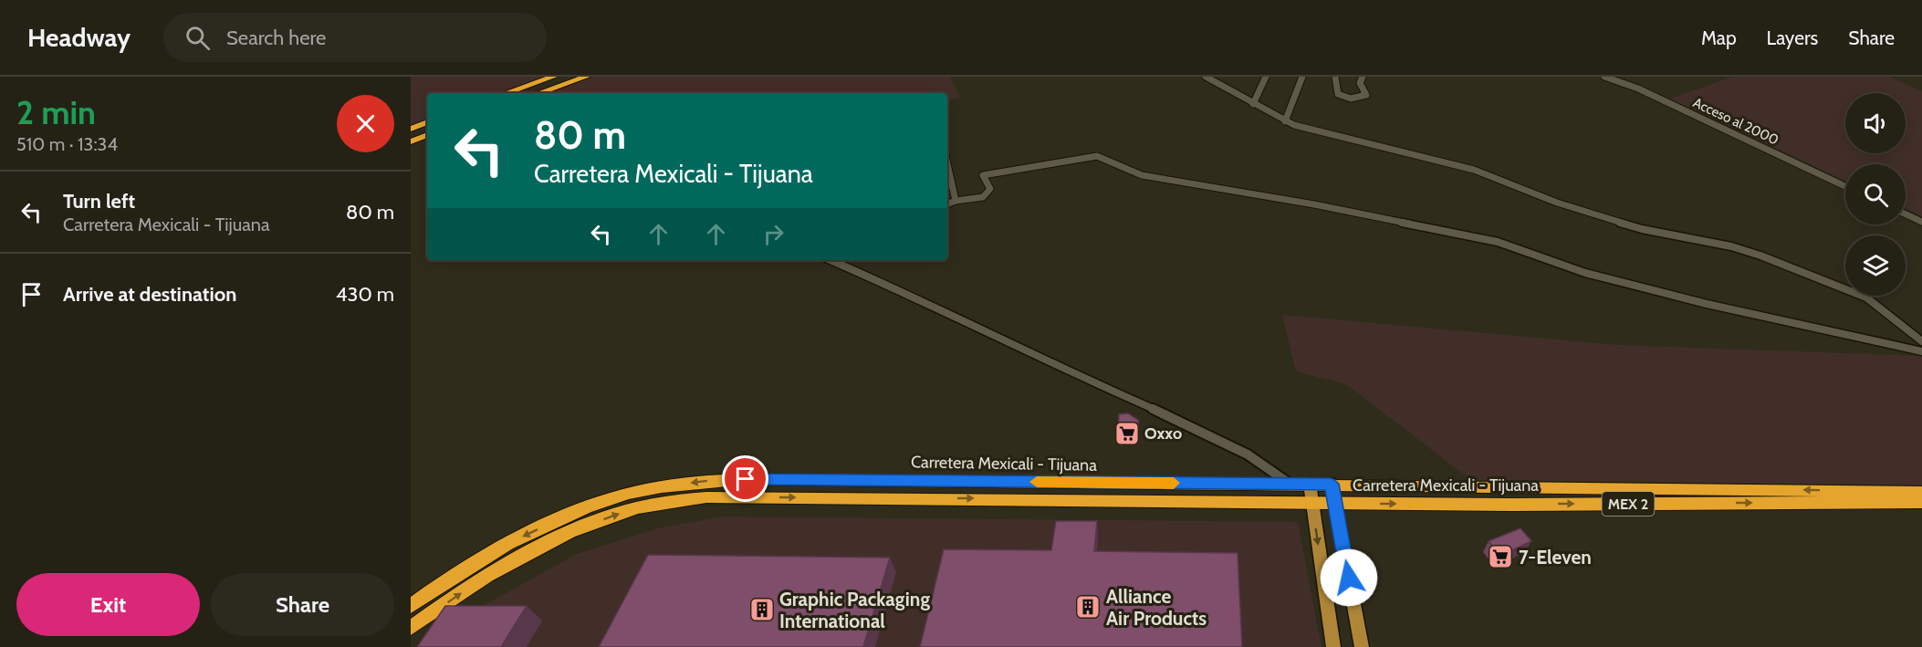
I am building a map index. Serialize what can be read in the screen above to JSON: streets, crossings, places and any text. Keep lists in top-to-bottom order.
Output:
{
  "streets": {
    "highway": ["Carretera Mexicali - Tijuana", "MEX 2"],
    "street": ["Acceso al 2000"]
  },
  "places": {
    "supermarket": ["Oxxo", "7-Eleven"],
    "building": ["Alliance Air Products", "Graphic Packaging International"]
  },
  "page": {
    "header": "Headway",
    "search": "Search here",
    "nav": ["Map", "Layers", "Share"],
    "heading": ["2 min", "510 m · 13:34"],
    "turn": ["80 m", "Carretera Mexicali - Tijuana"],
    "list": [
      {
        "name": "Turn left",
        "note": "Carretera Mexicali - Tijuana",
        "value": "80 m"
      },
      {
        "name": "Arrive at destination",
        "value": "430 m"
      }
    ],
    "buttons": ["Exit", "Share"]
  }
}
